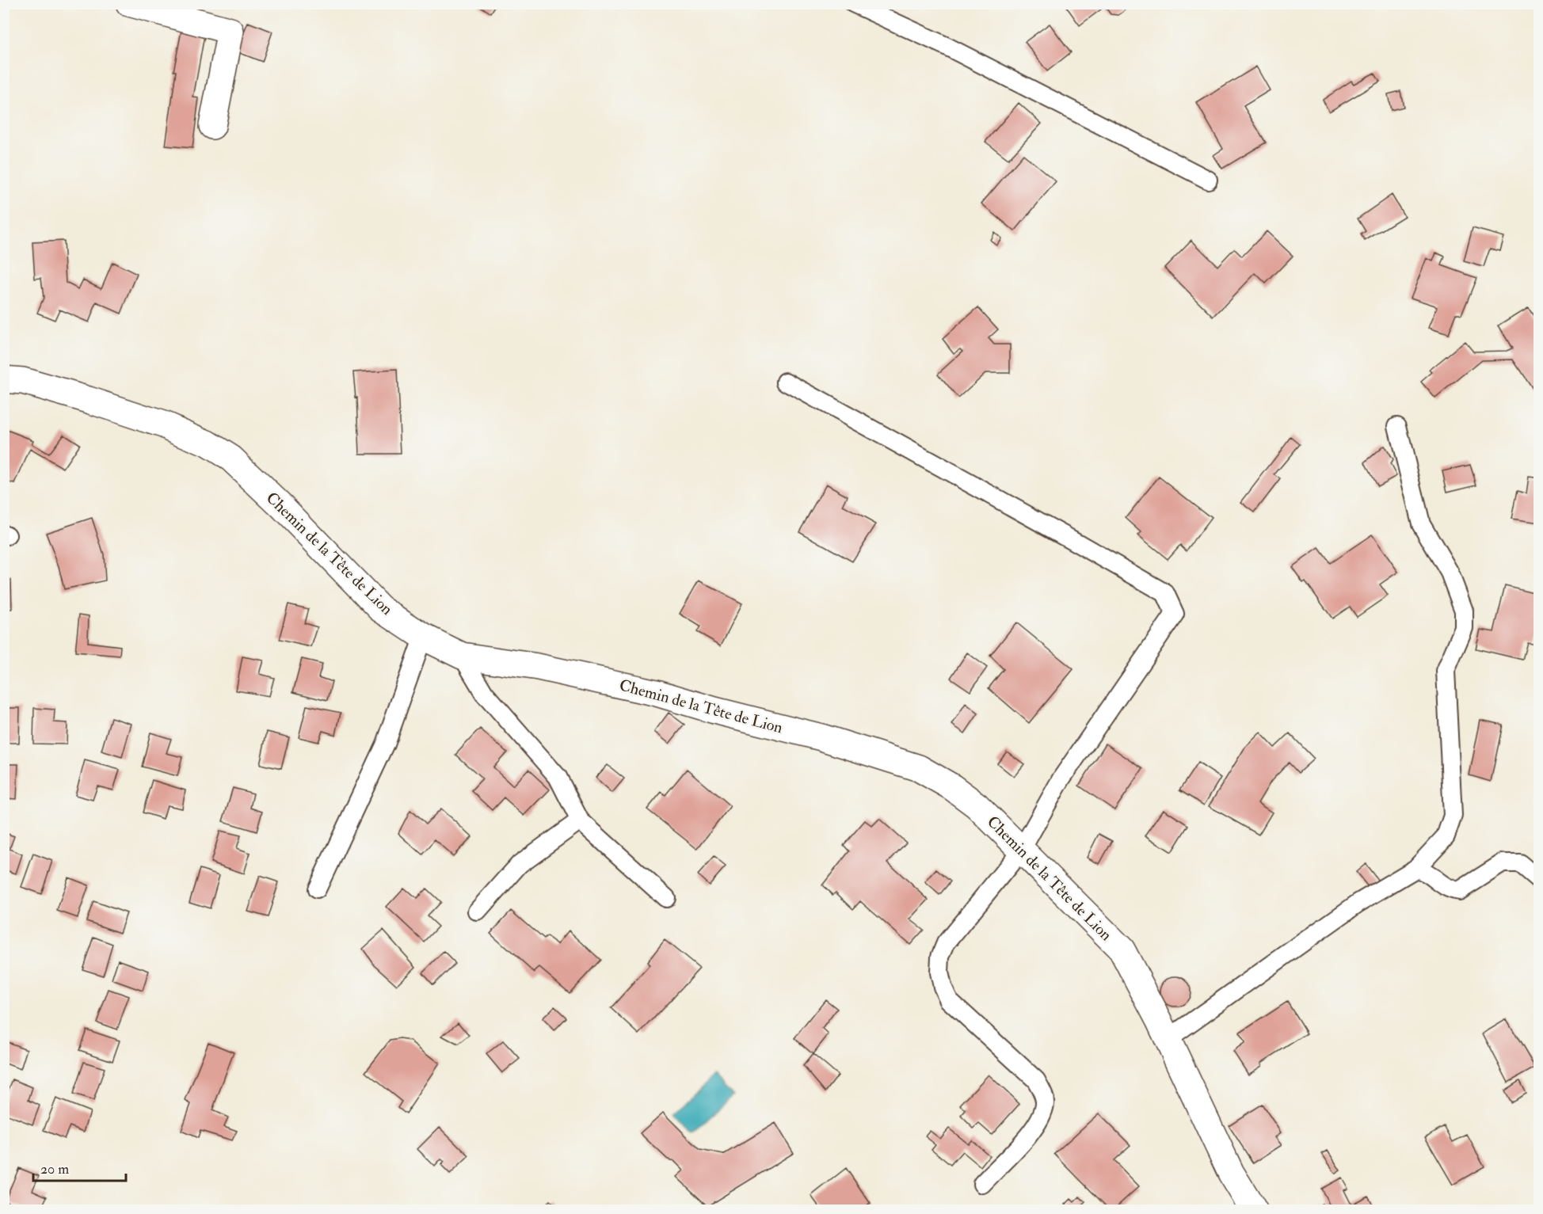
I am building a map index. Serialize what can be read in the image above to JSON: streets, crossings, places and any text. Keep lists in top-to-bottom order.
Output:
{
  "streets": {
    "street": ["Chemin de la Tête de Lion"]
  },
  "scale_bar": "20 m"
}
